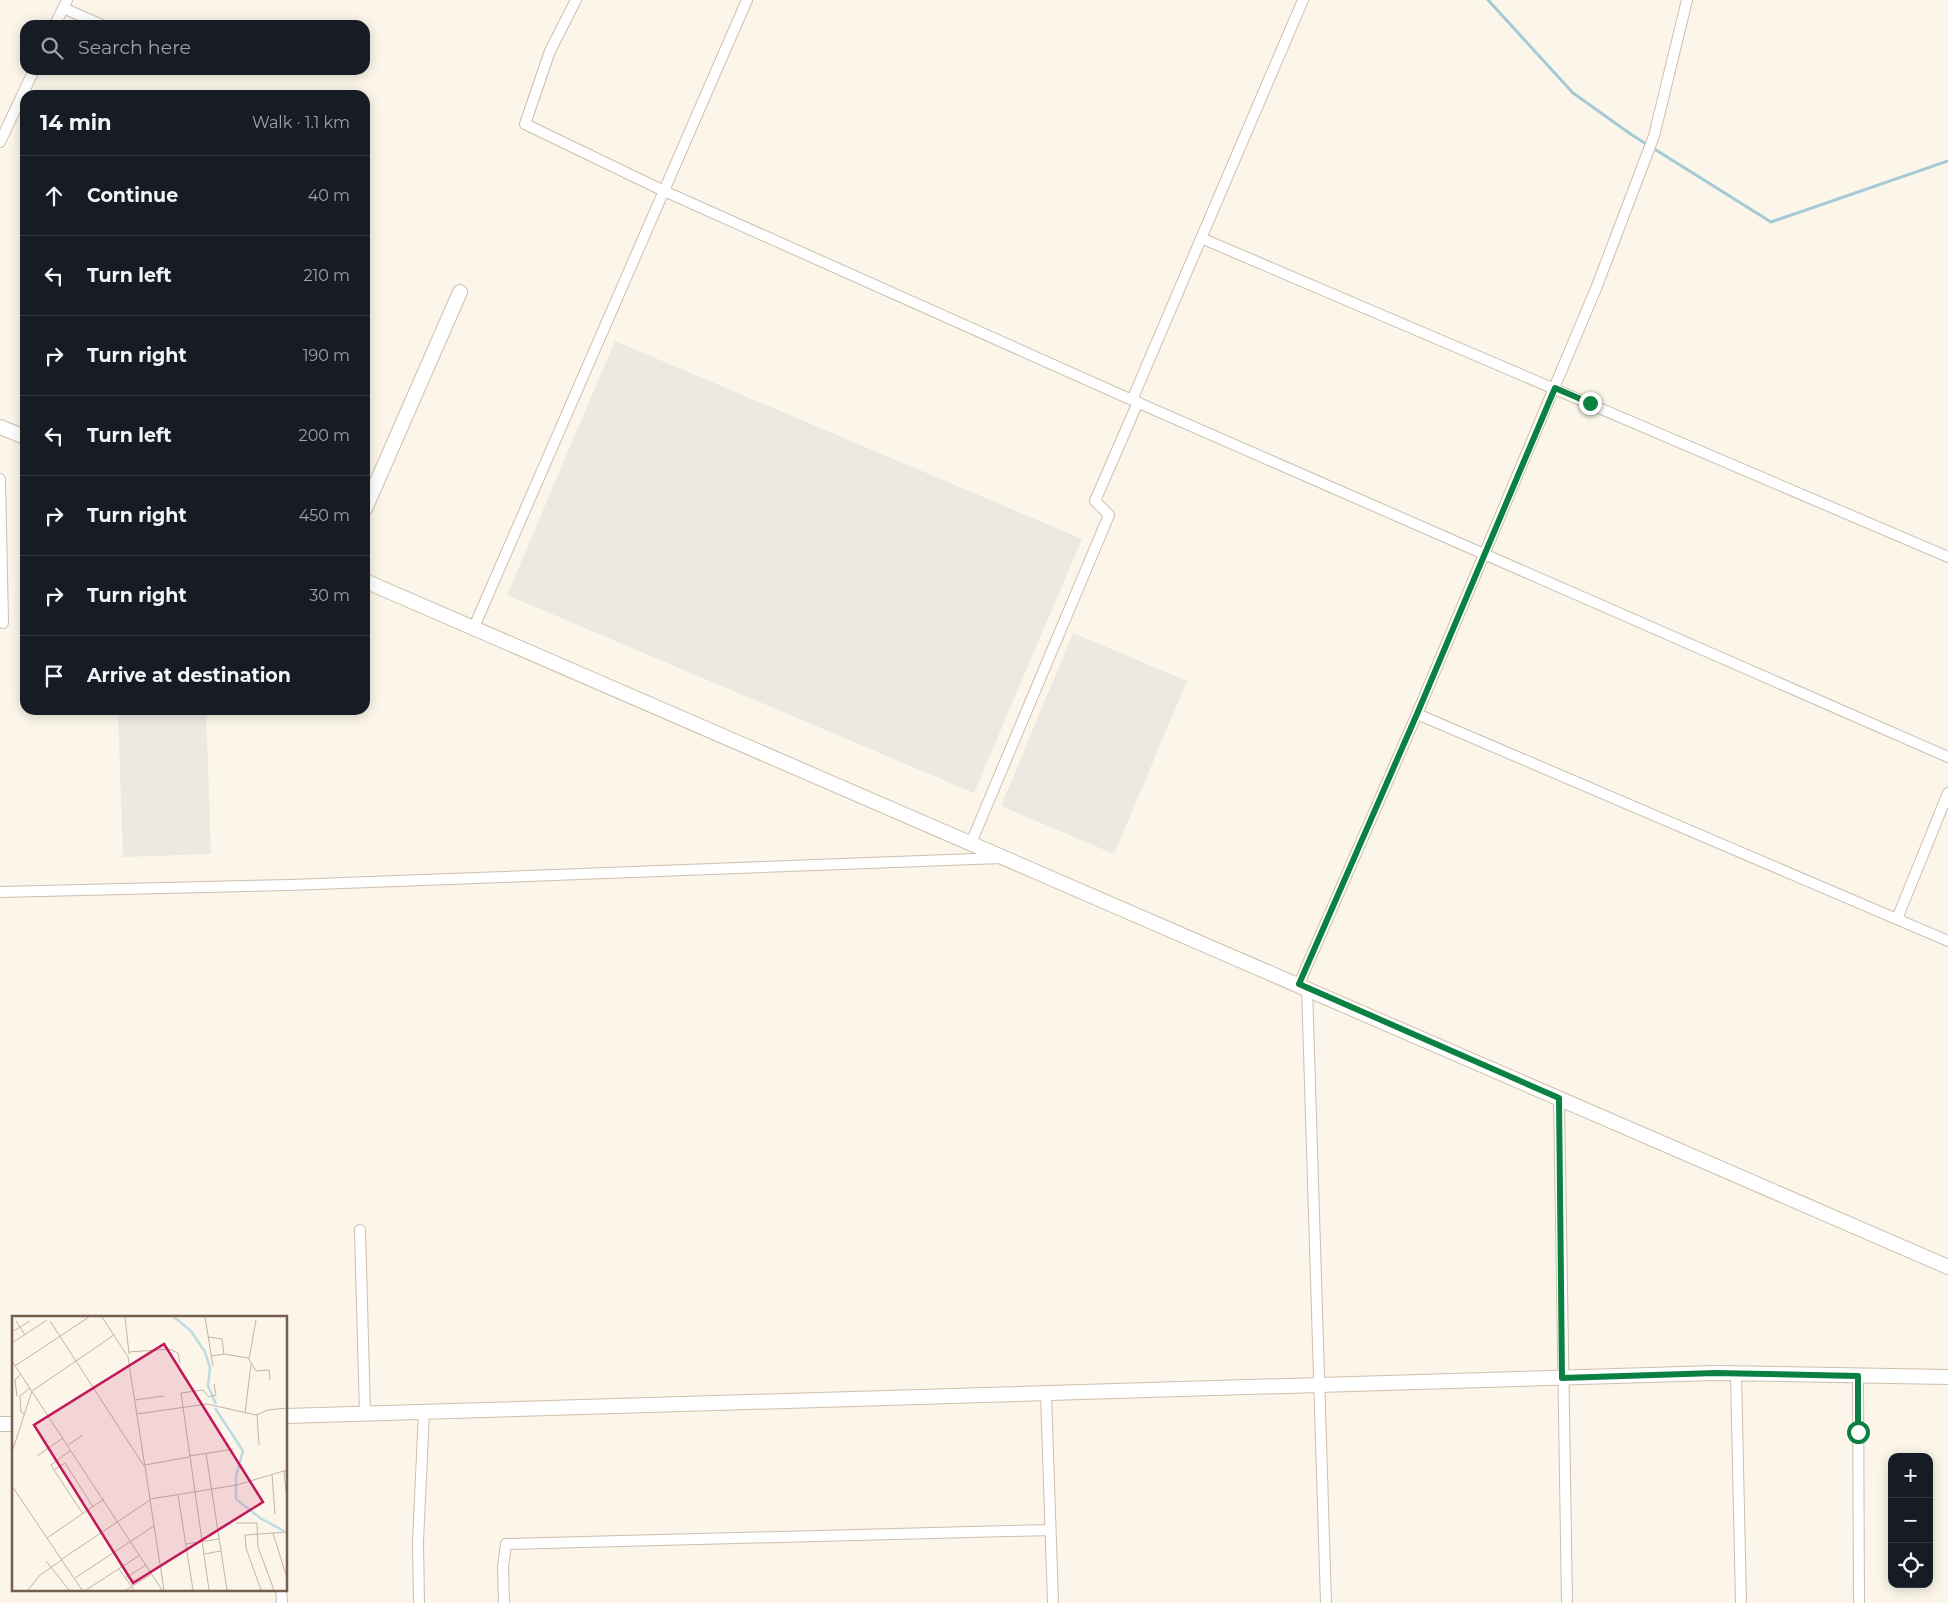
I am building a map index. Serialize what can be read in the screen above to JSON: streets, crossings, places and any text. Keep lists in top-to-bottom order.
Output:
{
  "page": {
    "search": "Search here",
    "heading": ["14 min", "Walk · 1.1 km"],
    "list": [
      ["Continue", "40 m"],
      ["Turn left", "210 m"],
      ["Turn right", "190 m"],
      ["Turn left", "200 m"],
      ["Turn right", "450 m"],
      ["Turn right", "30 m"],
      "Arrive at destination"
    ],
    "map_buttons": ["+", "−"]
  }
}
